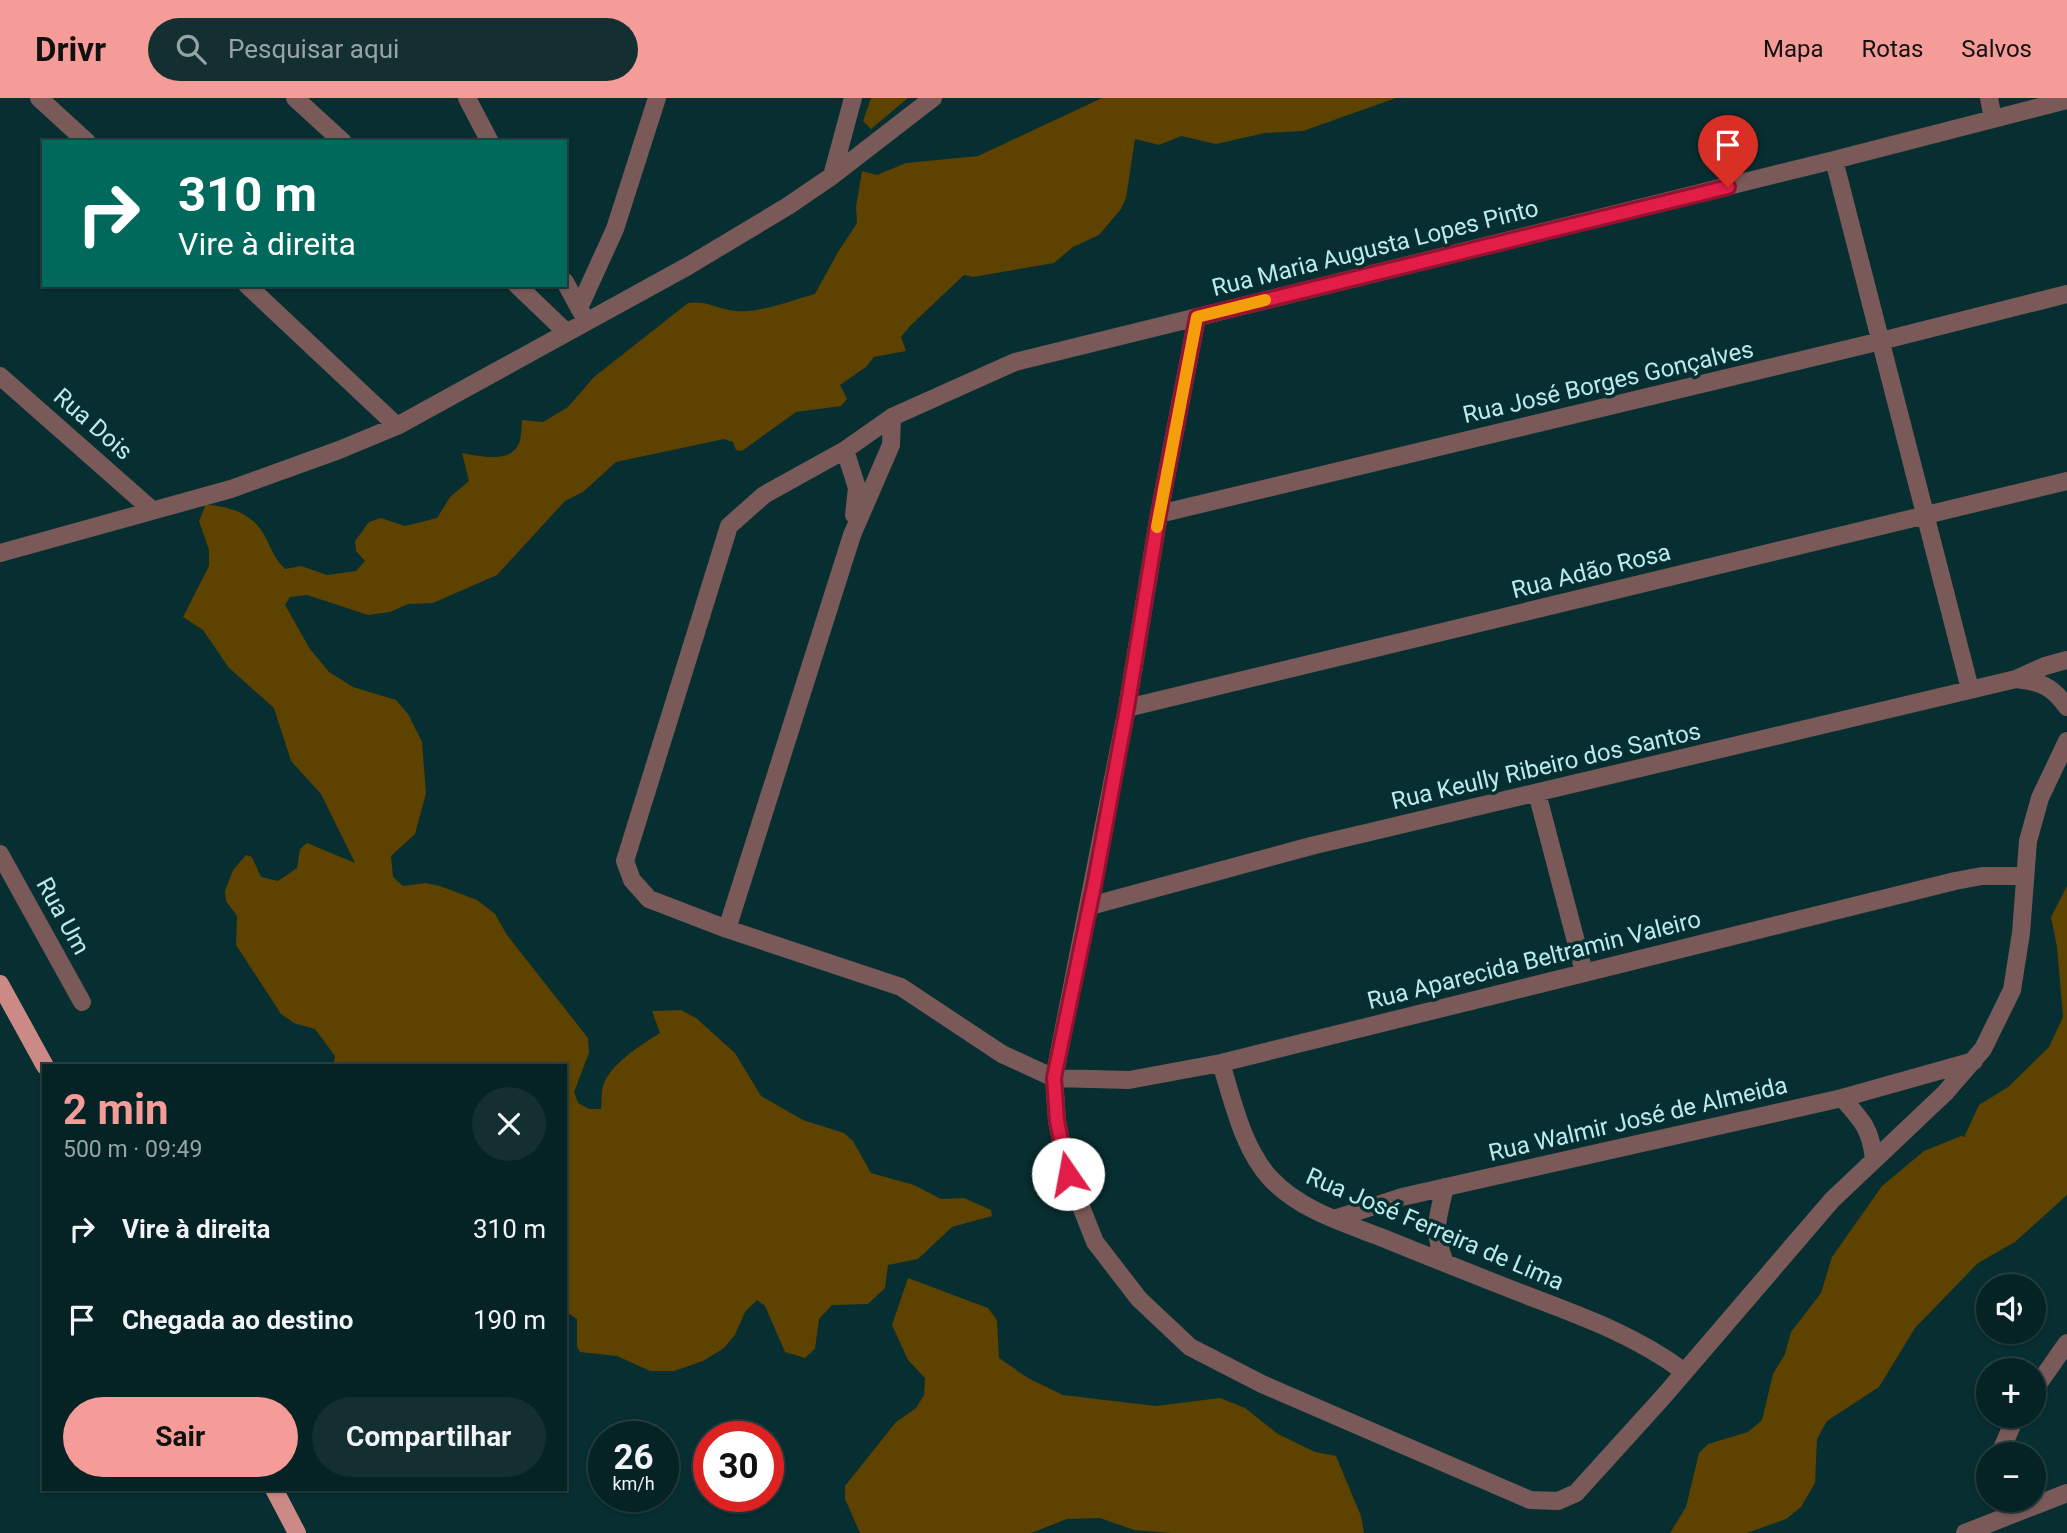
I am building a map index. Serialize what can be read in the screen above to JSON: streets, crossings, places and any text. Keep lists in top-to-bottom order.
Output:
{
  "streets": {
    "street": [
      "Rua Maria Augusta Lopes Pinto",
      "Rua José Borges Gonçalves",
      "Rua Dois",
      "Rua Adão Rosa",
      "Rua Keully Ribeiro dos Santos",
      "Rua Um",
      "Rua Aparecida Beltramin Valeiro",
      "Rua Walmir José de Almeida",
      "Rua José Ferreira de Lima"
    ]
  },
  "crossings": [
    ["Rua Aparecida Beltramin Valeiro", "Rua José Ferreira de Lima"],
    ["Rua Walmir José de Almeida", "Rua José Ferreira de Lima"]
  ],
  "page": {
    "header": "Drivr",
    "search": "Pesquisar aqui",
    "nav": ["Mapa", "Rotas", "Salvos"],
    "turn": ["310 m", "Vire à direita"],
    "heading": ["2 min", "500 m · 09:49"],
    "list": [
      {
        "name": "Vire à direita",
        "value": "310 m"
      },
      {
        "name": "Chegada ao destino",
        "value": "190 m"
      }
    ],
    "map_buttons": ["+", "−"],
    "buttons": ["Sair", "Compartilhar"],
    "speed": "26 km/h",
    "limit": "30"
  }
}
